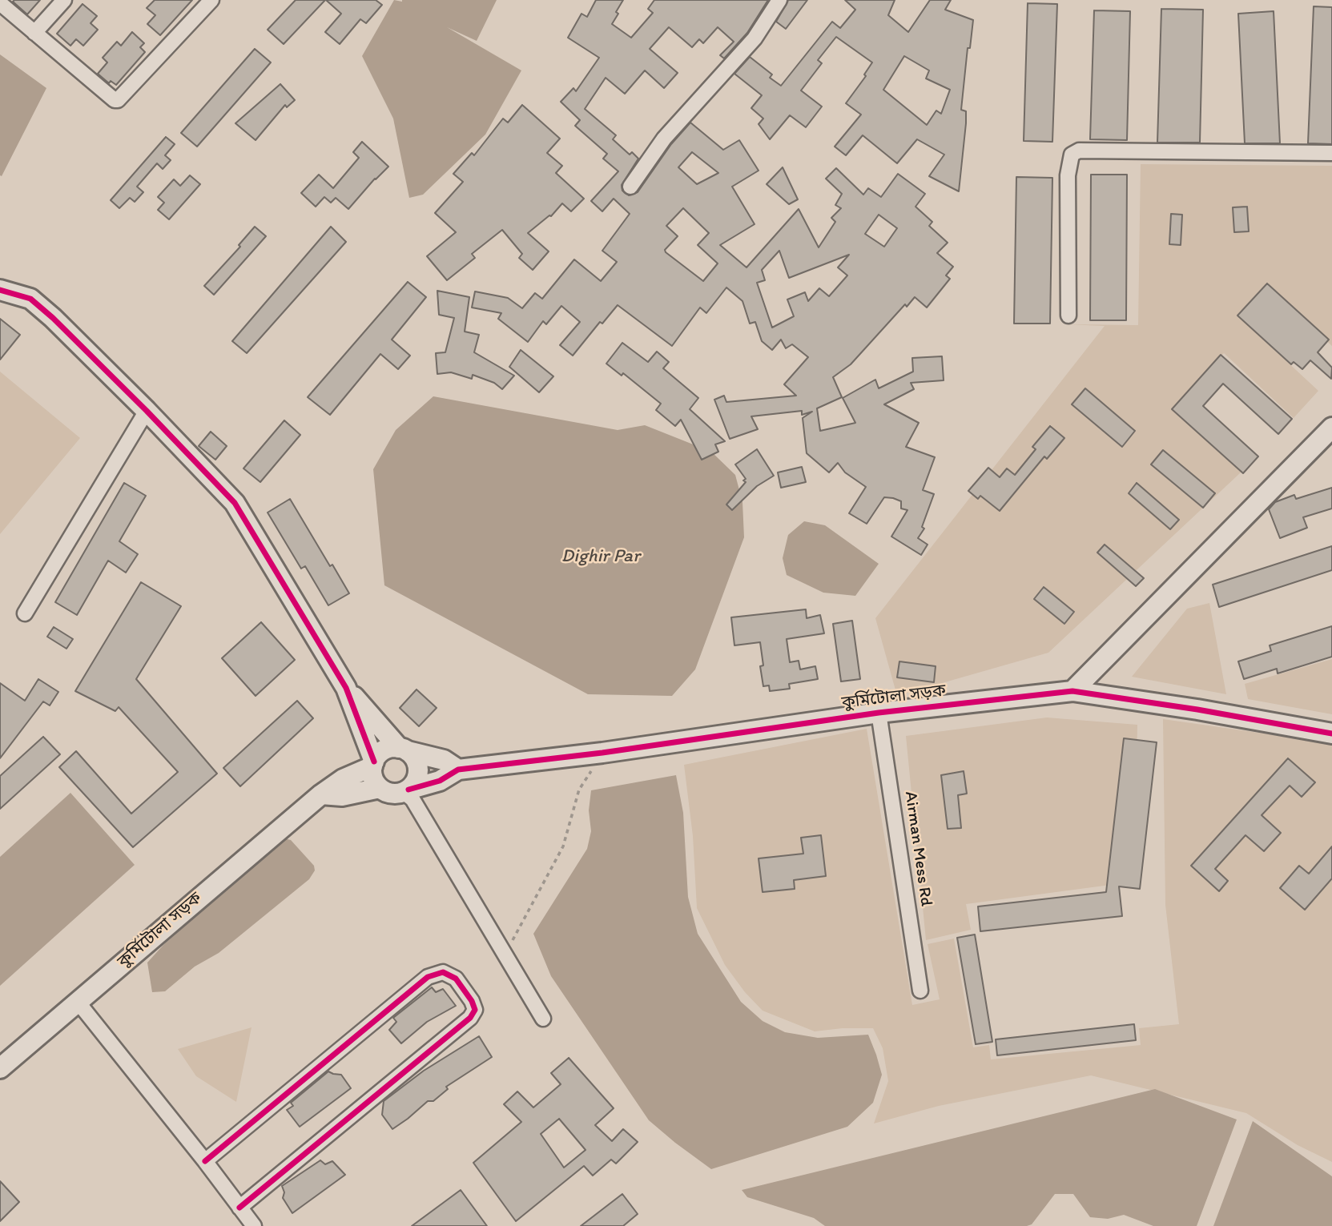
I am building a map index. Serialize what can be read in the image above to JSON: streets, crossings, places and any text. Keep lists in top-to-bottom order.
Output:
{
  "streets": {
    "street": ["কুর্মিটোলা সড়ক", "Airman Mess Rd"]
  },
  "crossings": [
    ["কুর্মিটোলা সড়ক", "Airman Mess Rd"]
  ],
  "water": ["Dighir Par"]
}
